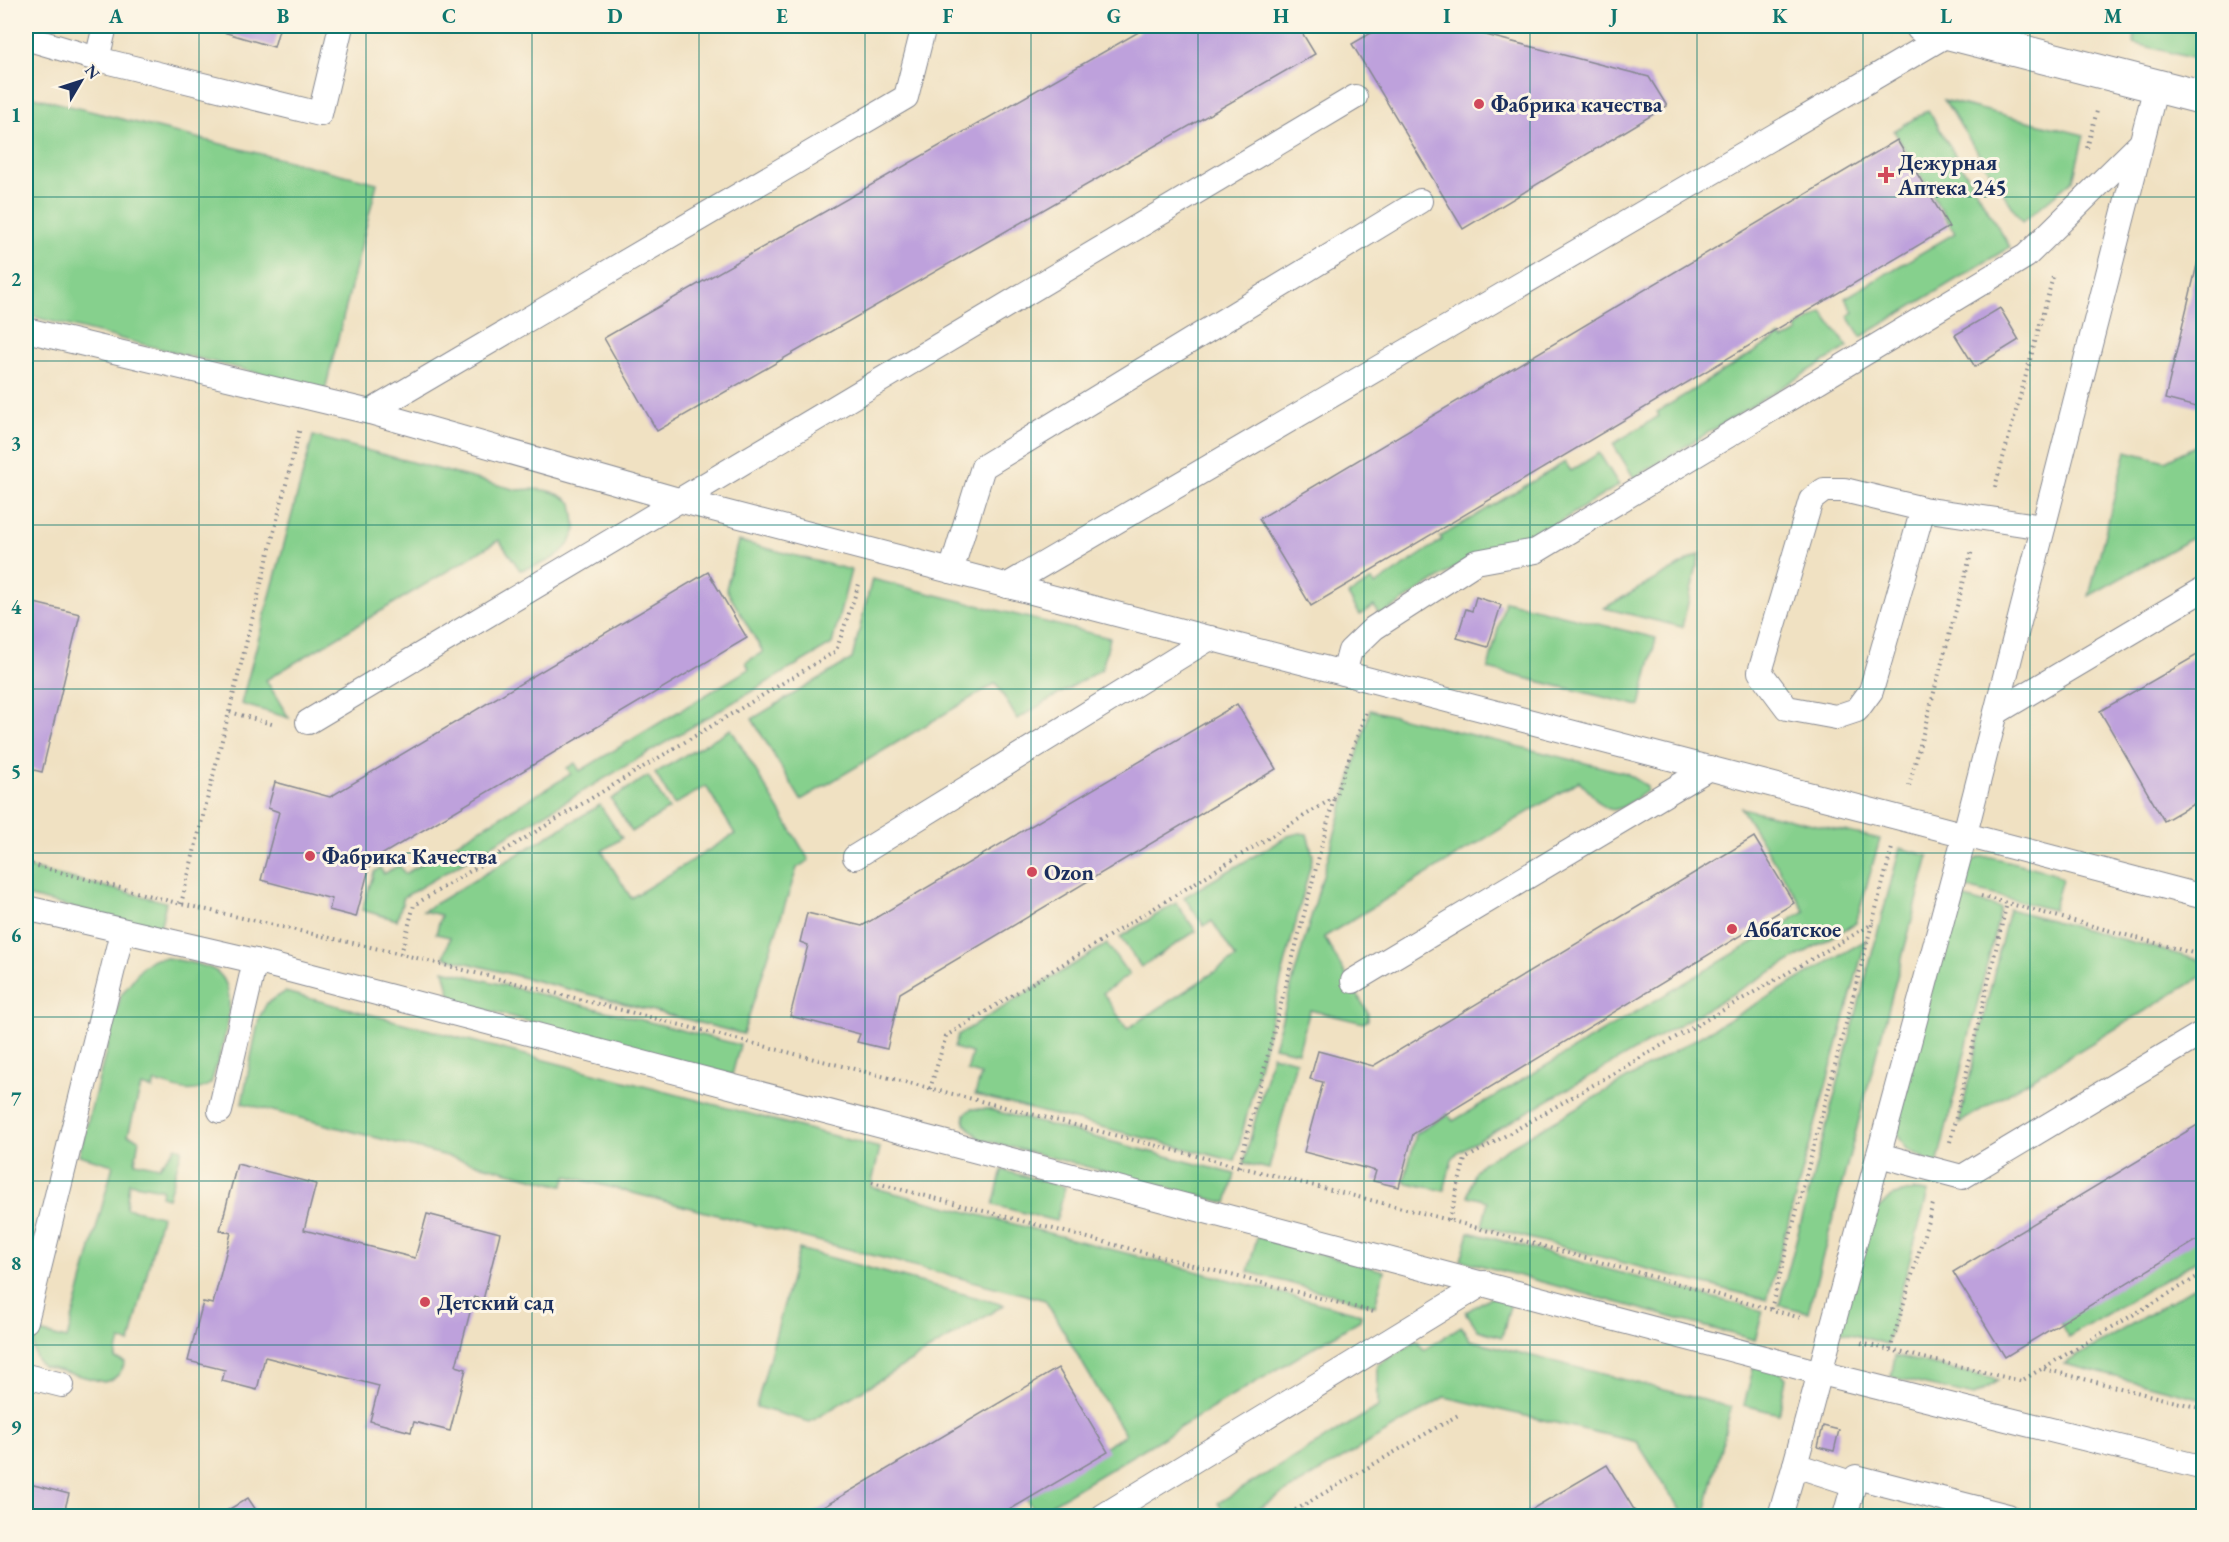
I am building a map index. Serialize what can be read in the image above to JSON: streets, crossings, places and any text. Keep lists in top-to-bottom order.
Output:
{
  "places": {
    "other": [
      "Фабрика качества",
      "Фабрика Качества",
      "Ozon",
      "Аббатское",
      "Детский сад"
    ],
    "health": ["Дежурная Аптека 245"]
  },
  "north": "top right",
  "grid": {
    "columns": [
      "A",
      "B",
      "C",
      "D",
      "E",
      "F",
      "G",
      "H",
      "I",
      "J",
      "K",
      "L",
      "M"
    ],
    "rows": [
      "1",
      "2",
      "3",
      "4",
      "5",
      "6",
      "7",
      "8",
      "9"
    ]
  }
}
